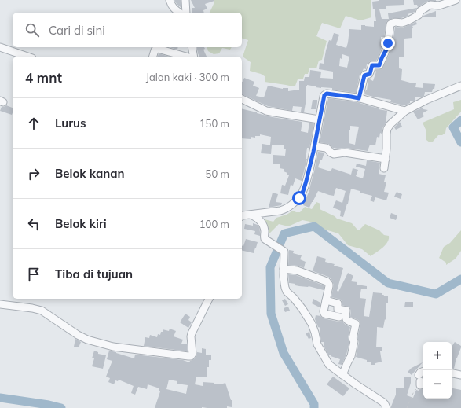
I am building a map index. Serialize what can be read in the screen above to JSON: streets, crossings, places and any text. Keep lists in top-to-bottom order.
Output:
{
  "page": {
    "search": "Cari di sini",
    "heading": ["4 mnt", "Jalan kaki · 300 m"],
    "list": [
      ["Lurus", "150 m"],
      ["Belok kanan", "50 m"],
      ["Belok kiri", "100 m"],
      "Tiba di tujuan"
    ],
    "map_buttons": ["+", "−"]
  }
}
